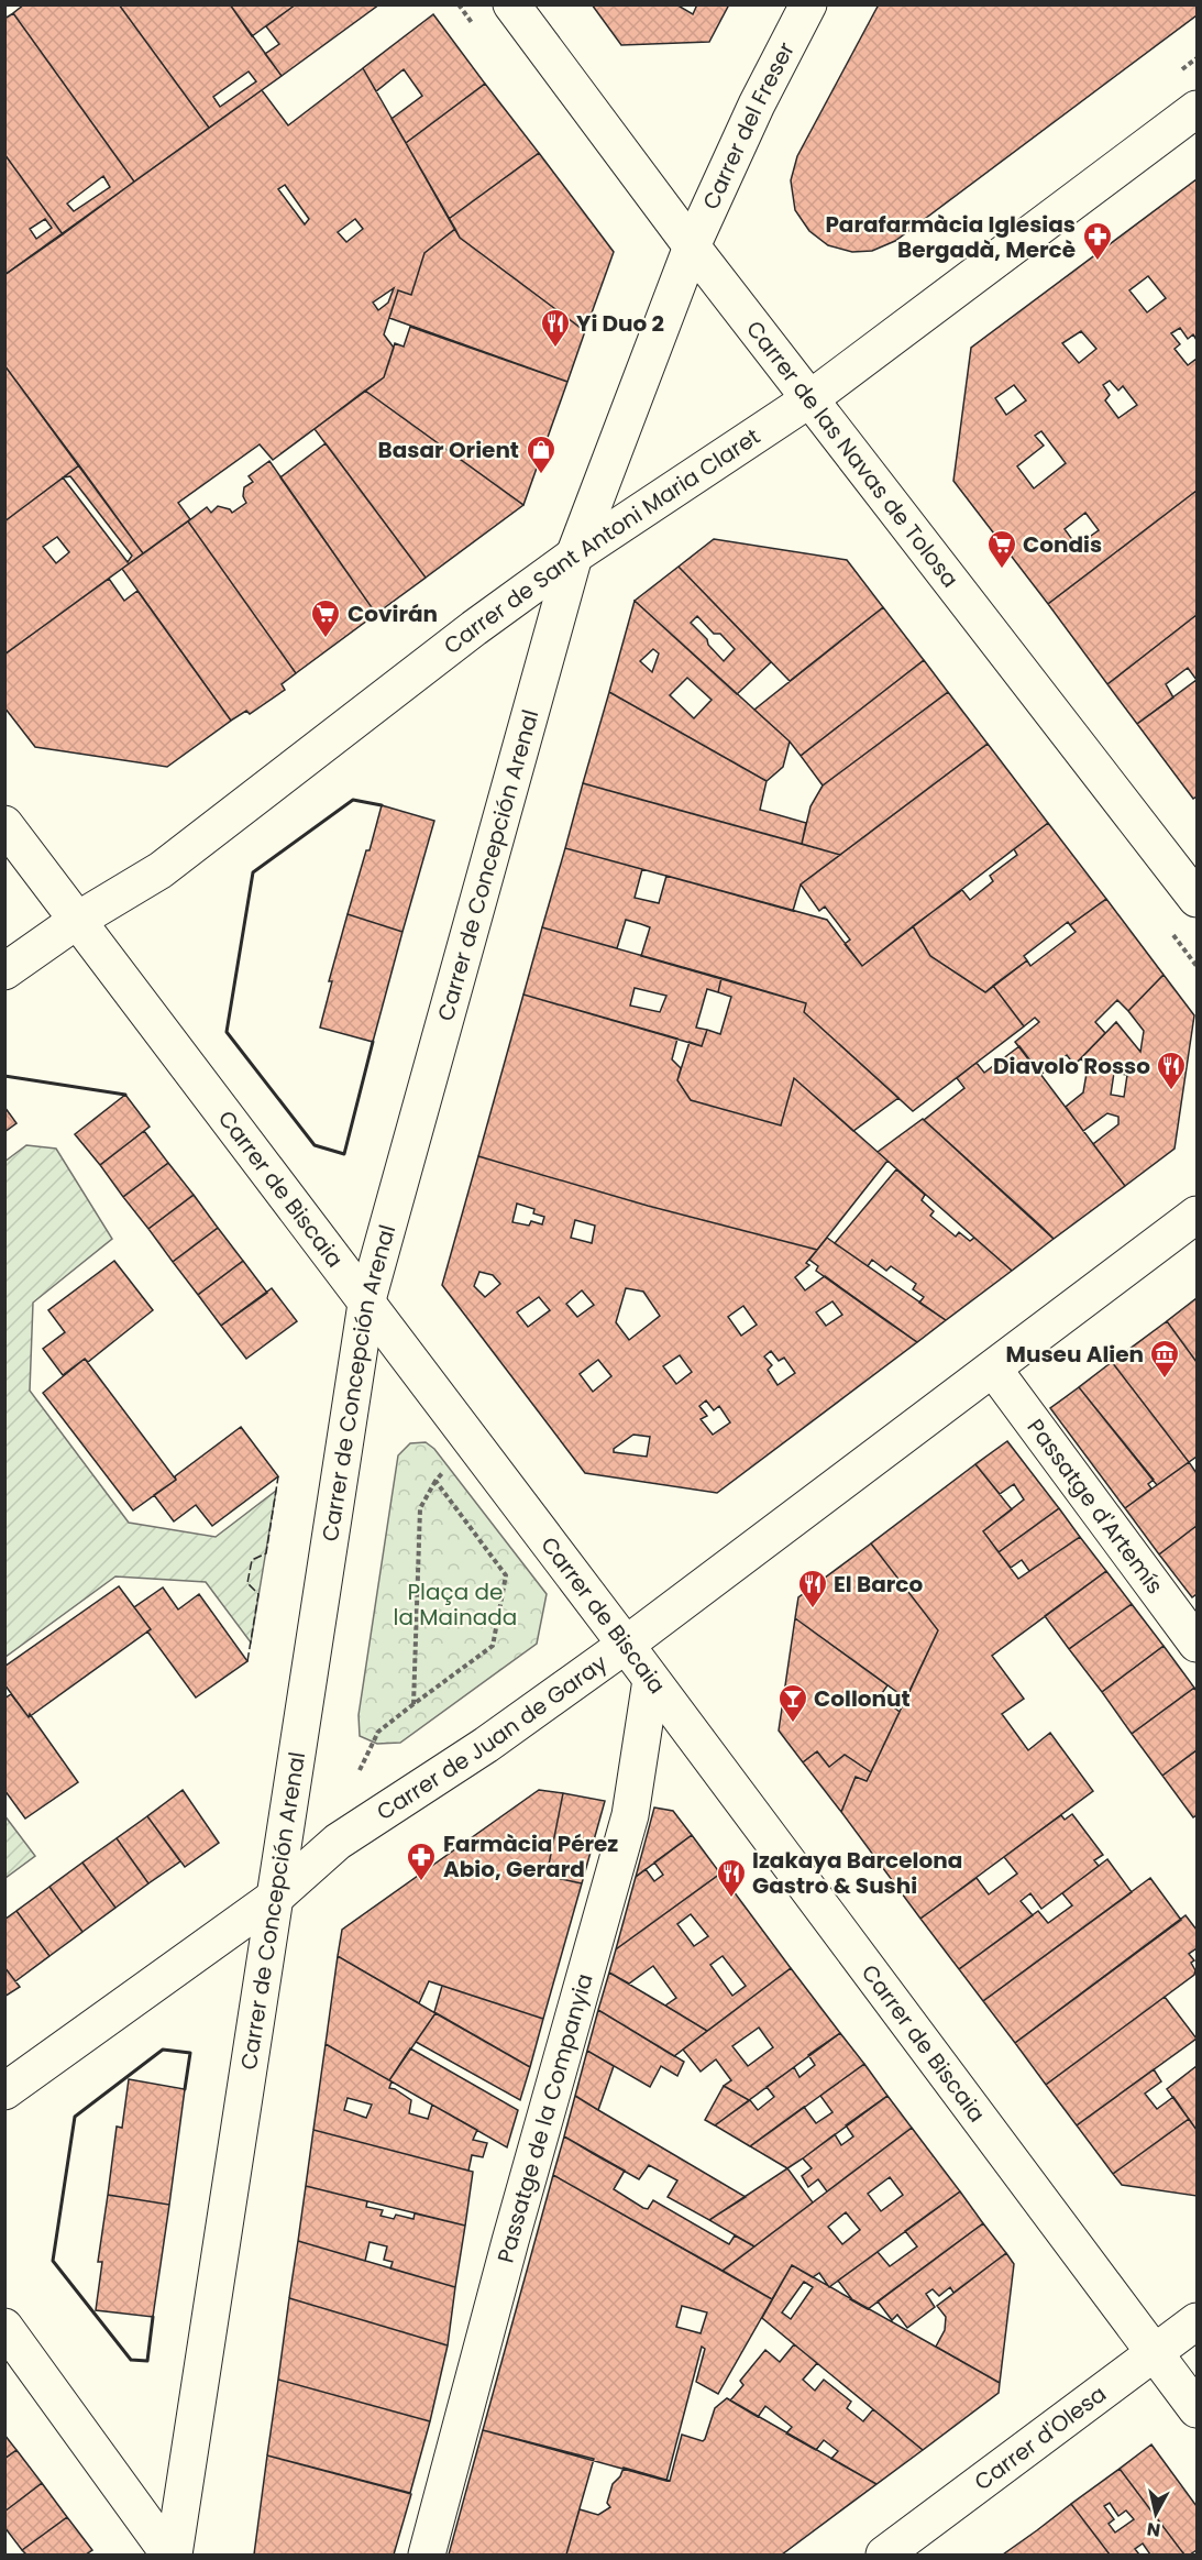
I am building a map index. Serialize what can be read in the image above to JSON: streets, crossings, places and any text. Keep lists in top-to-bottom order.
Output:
{
  "streets": {
    "street": [
      "Carrer del Freser",
      "Carrer de las Navas de Tolosa",
      "Carrer de Sant Antoni Maria Claret",
      "Carrer de Concepción Arenal",
      "Carrer de Biscaia",
      "Passatge d'Artemís",
      "Carrer de Juan de Garay",
      "Passatge de la Companyia",
      "Carrer d'Olesa"
    ]
  },
  "crossings": [
    ["Carrer del Freser", "Carrer de las Navas de Tolosa"],
    ["Carrer del Freser", "Carrer de Concepción Arenal"],
    ["Carrer de las Navas de Tolosa", "Carrer de Sant Antoni Maria Claret"],
    ["Carrer de las Navas de Tolosa", "Carrer de Concepción Arenal"],
    ["Carrer de Sant Antoni Maria Claret", "Carrer de Concepción Arenal"],
    ["Carrer de Sant Antoni Maria Claret", "Carrer de Biscaia"],
    ["Carrer de Concepción Arenal", "Carrer de Biscaia"],
    ["Carrer de Concepción Arenal", "Carrer de Juan de Garay"],
    ["Carrer de Biscaia", "Carrer de Juan de Garay"],
    ["Carrer de Biscaia", "Passatge de la Companyia"],
    ["Carrer de Biscaia", "Carrer d'Olesa"],
    ["Passatge d'Artemís", "Carrer de Juan de Garay"]
  ],
  "parks": ["Plaça de la Mainada"],
  "places": {
    "pharmacy": ["Parafarmàcia Iglesias Bergadà, Mercè", "Farmàcia Pérez Abio, Gerard"],
    "restaurant": [
      "Yi Duo 2",
      "Diavolo Rosso",
      "El Barco",
      "Izakaya Barcelona Gastro & Sushi"
    ],
    "shop": ["Basar Orient"],
    "supermarket": ["Condis", "Covirán"],
    "museum": ["Museu Alien"],
    "bar": ["Collonut"]
  },
  "north": "bottom"
}
